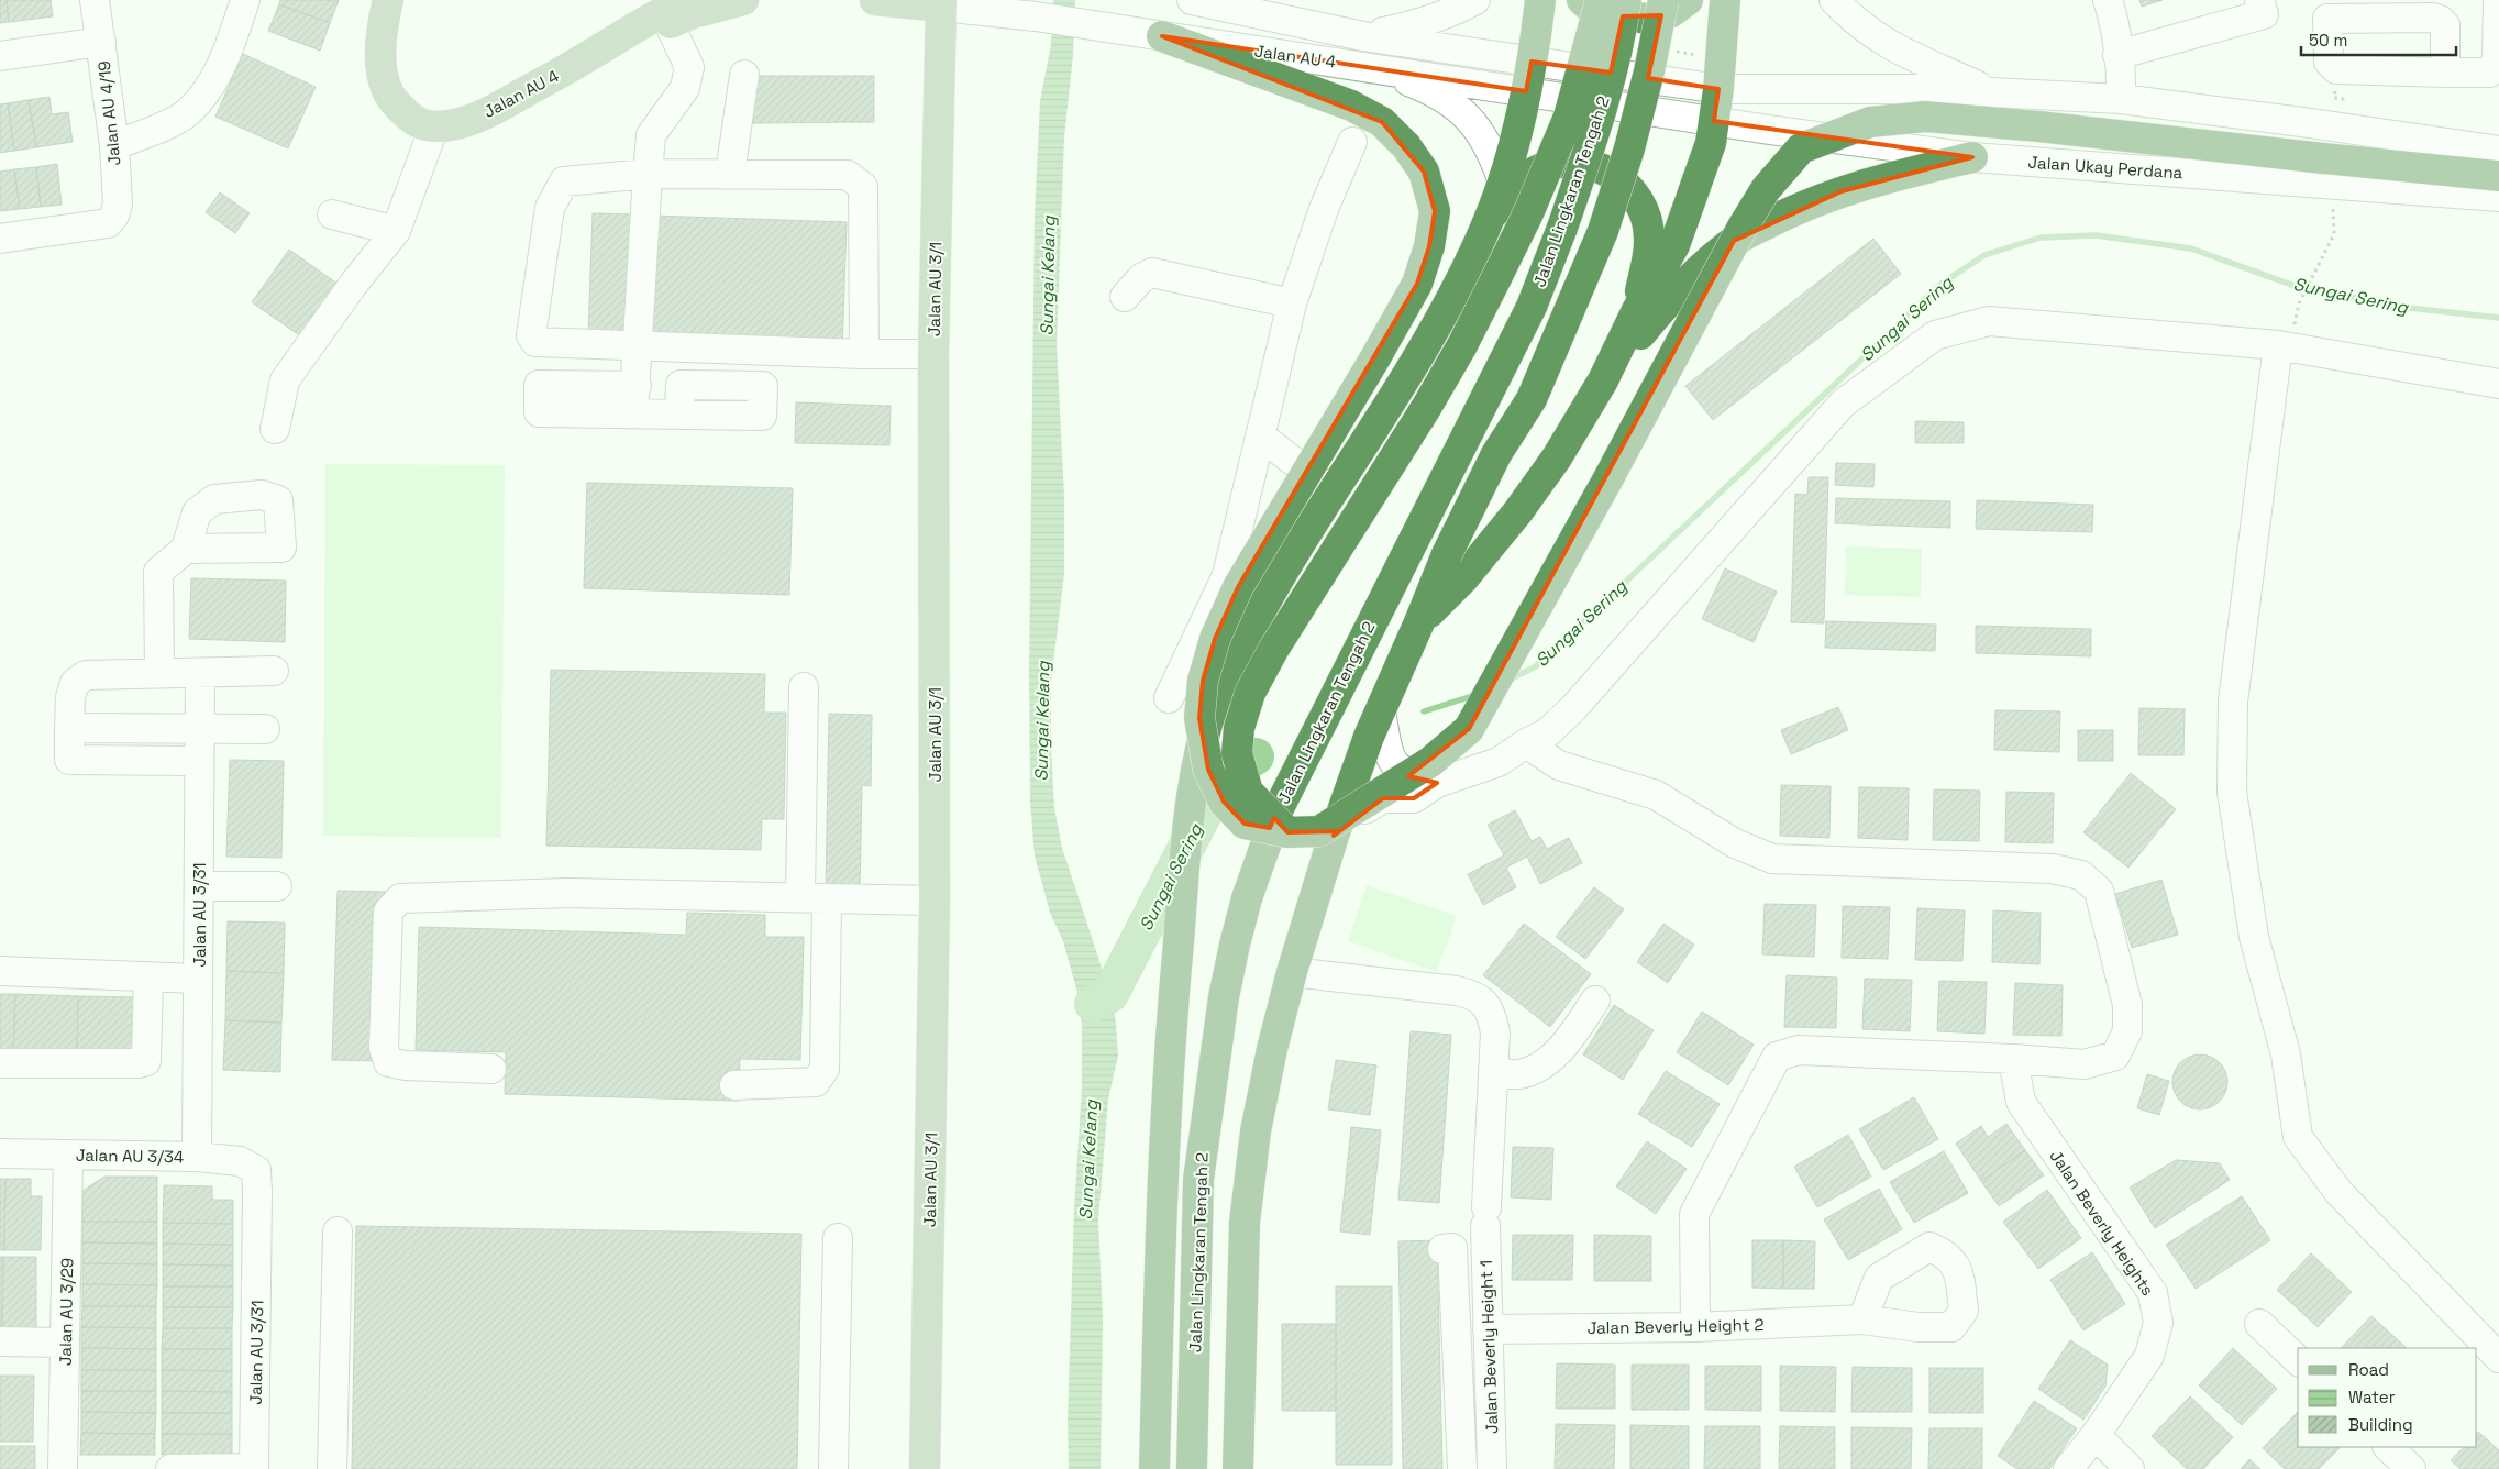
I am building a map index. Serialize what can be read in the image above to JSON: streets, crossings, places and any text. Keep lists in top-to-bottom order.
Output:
{
  "streets": {
    "highway": ["Jalan Lingkaran Tengah 2"],
    "main road": ["Jalan AU 4", "Jalan AU 3/1"],
    "street": [
      "Jalan AU 4/19",
      "Jalan Ukay Perdana",
      "Jalan AU 3/31",
      "Jalan AU 3/34",
      "Jalan Beverly Heights",
      "Jalan AU 3/29",
      "Jalan Beverly Height 2",
      "Jalan Beverly Height 1"
    ]
  },
  "crossings": [
    ["Jalan AU 4", "Jalan Ukay Perdana"],
    ["Jalan AU 4", "Jalan AU 3/1"],
    ["Jalan AU 3/31", "Jalan AU 3/34"],
    ["Jalan AU 3/34", "Jalan AU 3/29"],
    ["Jalan Beverly Height 2", "Jalan Beverly Height 1"]
  ],
  "water": ["Sungai Kelang", "Sungai Sering"],
  "legend": ["Road", "Water", "Building"],
  "scale_bar": "50 m"
}
